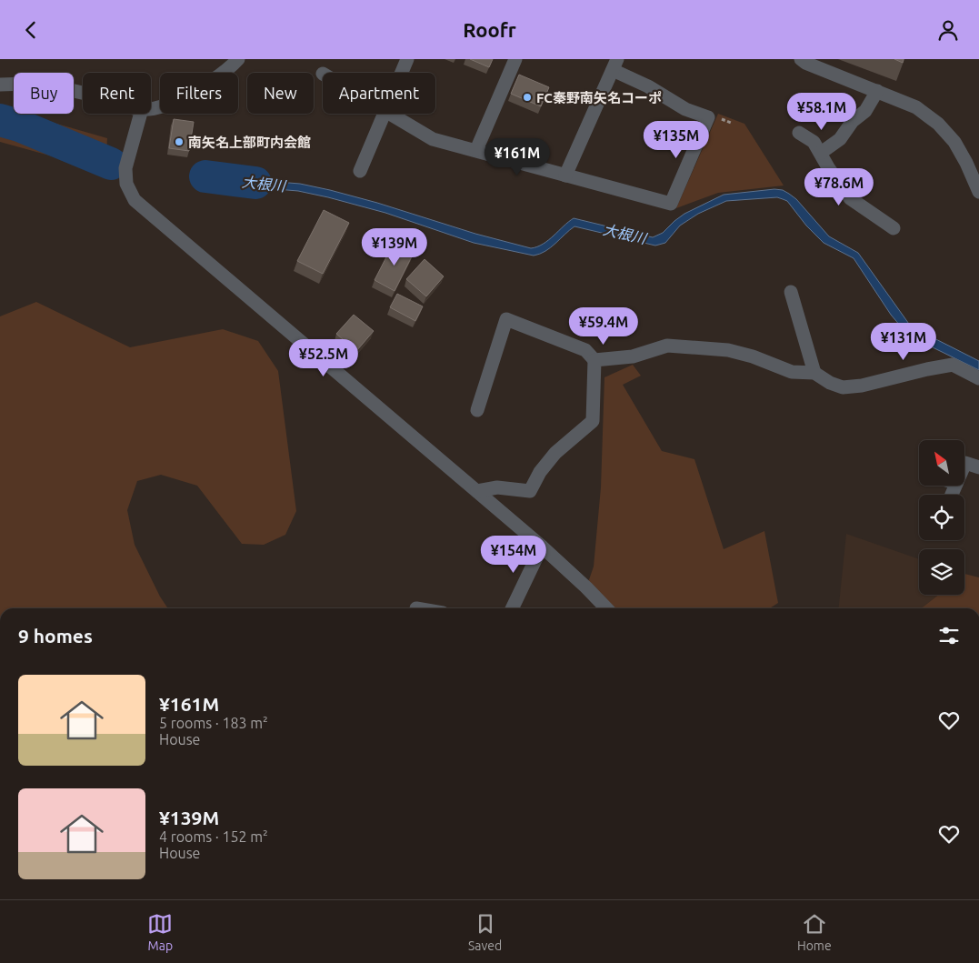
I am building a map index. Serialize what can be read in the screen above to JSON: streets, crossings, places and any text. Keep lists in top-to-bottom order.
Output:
{
  "water": ["大根川"],
  "places": ["FC秦野南矢名コーポ", "南矢名上部町内会館"],
  "north": "top left",
  "page": {
    "header": "Roofr",
    "chip": [
      "Buy",
      "Rent",
      "Filters",
      "New",
      "Apartment"
    ],
    "price": [
      "¥58.1M",
      "¥135M",
      "¥161M",
      "¥78.6M",
      "¥139M",
      "¥59.4M",
      "¥131M",
      "¥52.5M",
      "¥154M"
    ],
    "heading": "9 homes",
    "list": [
      {
        "name": "¥161M",
        "note": "5 rooms · 183 m² · House"
      },
      {
        "name": "¥139M",
        "note": "4 rooms · 152 m² · House"
      }
    ],
    "tabs": ["Map", "Saved", "Home"]
  }
}
